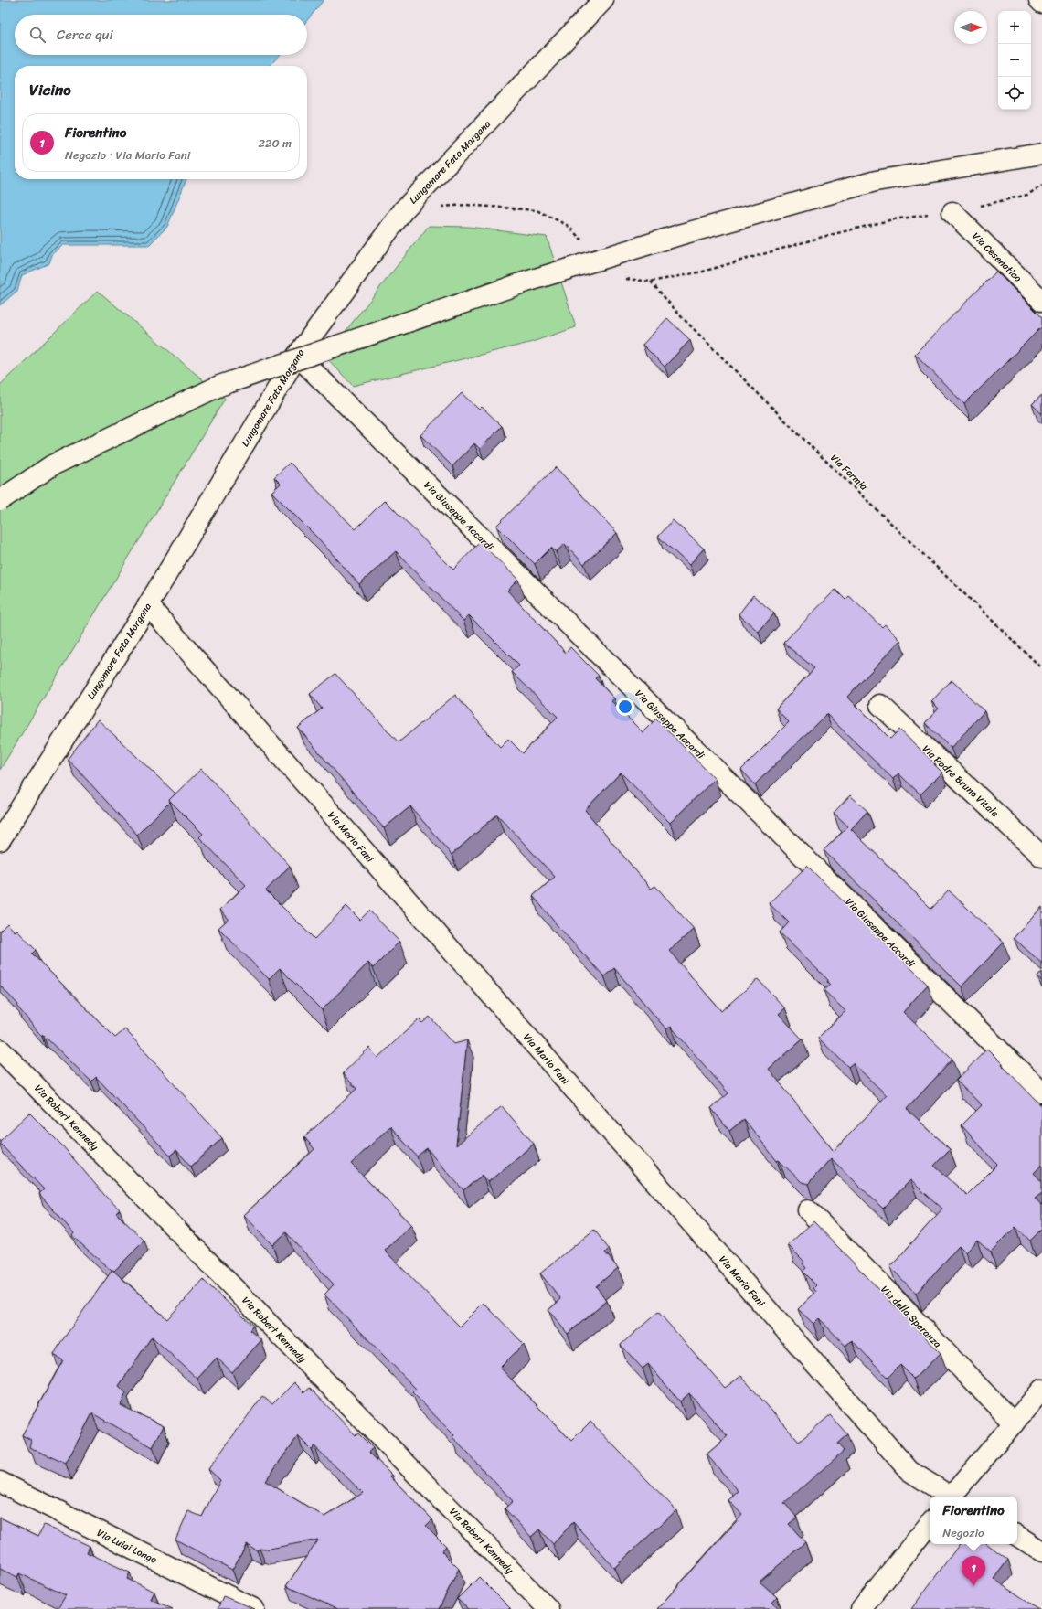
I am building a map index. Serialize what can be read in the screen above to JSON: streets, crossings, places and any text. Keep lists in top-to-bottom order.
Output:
{
  "streets": {
    "street": [
      "Lungomare Fata Morgana",
      "Via Cesenatico",
      "Via Giuseppe Accardi",
      "Via Padre Bruno Vitale",
      "Via Mario Fani",
      "Via Robert Kennedy",
      "Via della Speranza",
      "Via Luigi Longo"
    ],
    "path": ["Via Formia"]
  },
  "crossings": [
    ["Lungomare Fata Morgana", "Via Giuseppe Accardi"],
    ["Lungomare Fata Morgana", "Via Mario Fani"]
  ],
  "north": "right",
  "page": {
    "map_buttons": ["+", "−"],
    "search": "Cerca qui",
    "heading": "Vicino",
    "list": [
      {
        "mark": "1",
        "name": "Fiorentino",
        "note": "Negozio · Via Mario Fani",
        "value": "220 m"
      }
    ],
    "popup": ["Fiorentino", "Negozio"],
    "pins": "1"
  }
}
